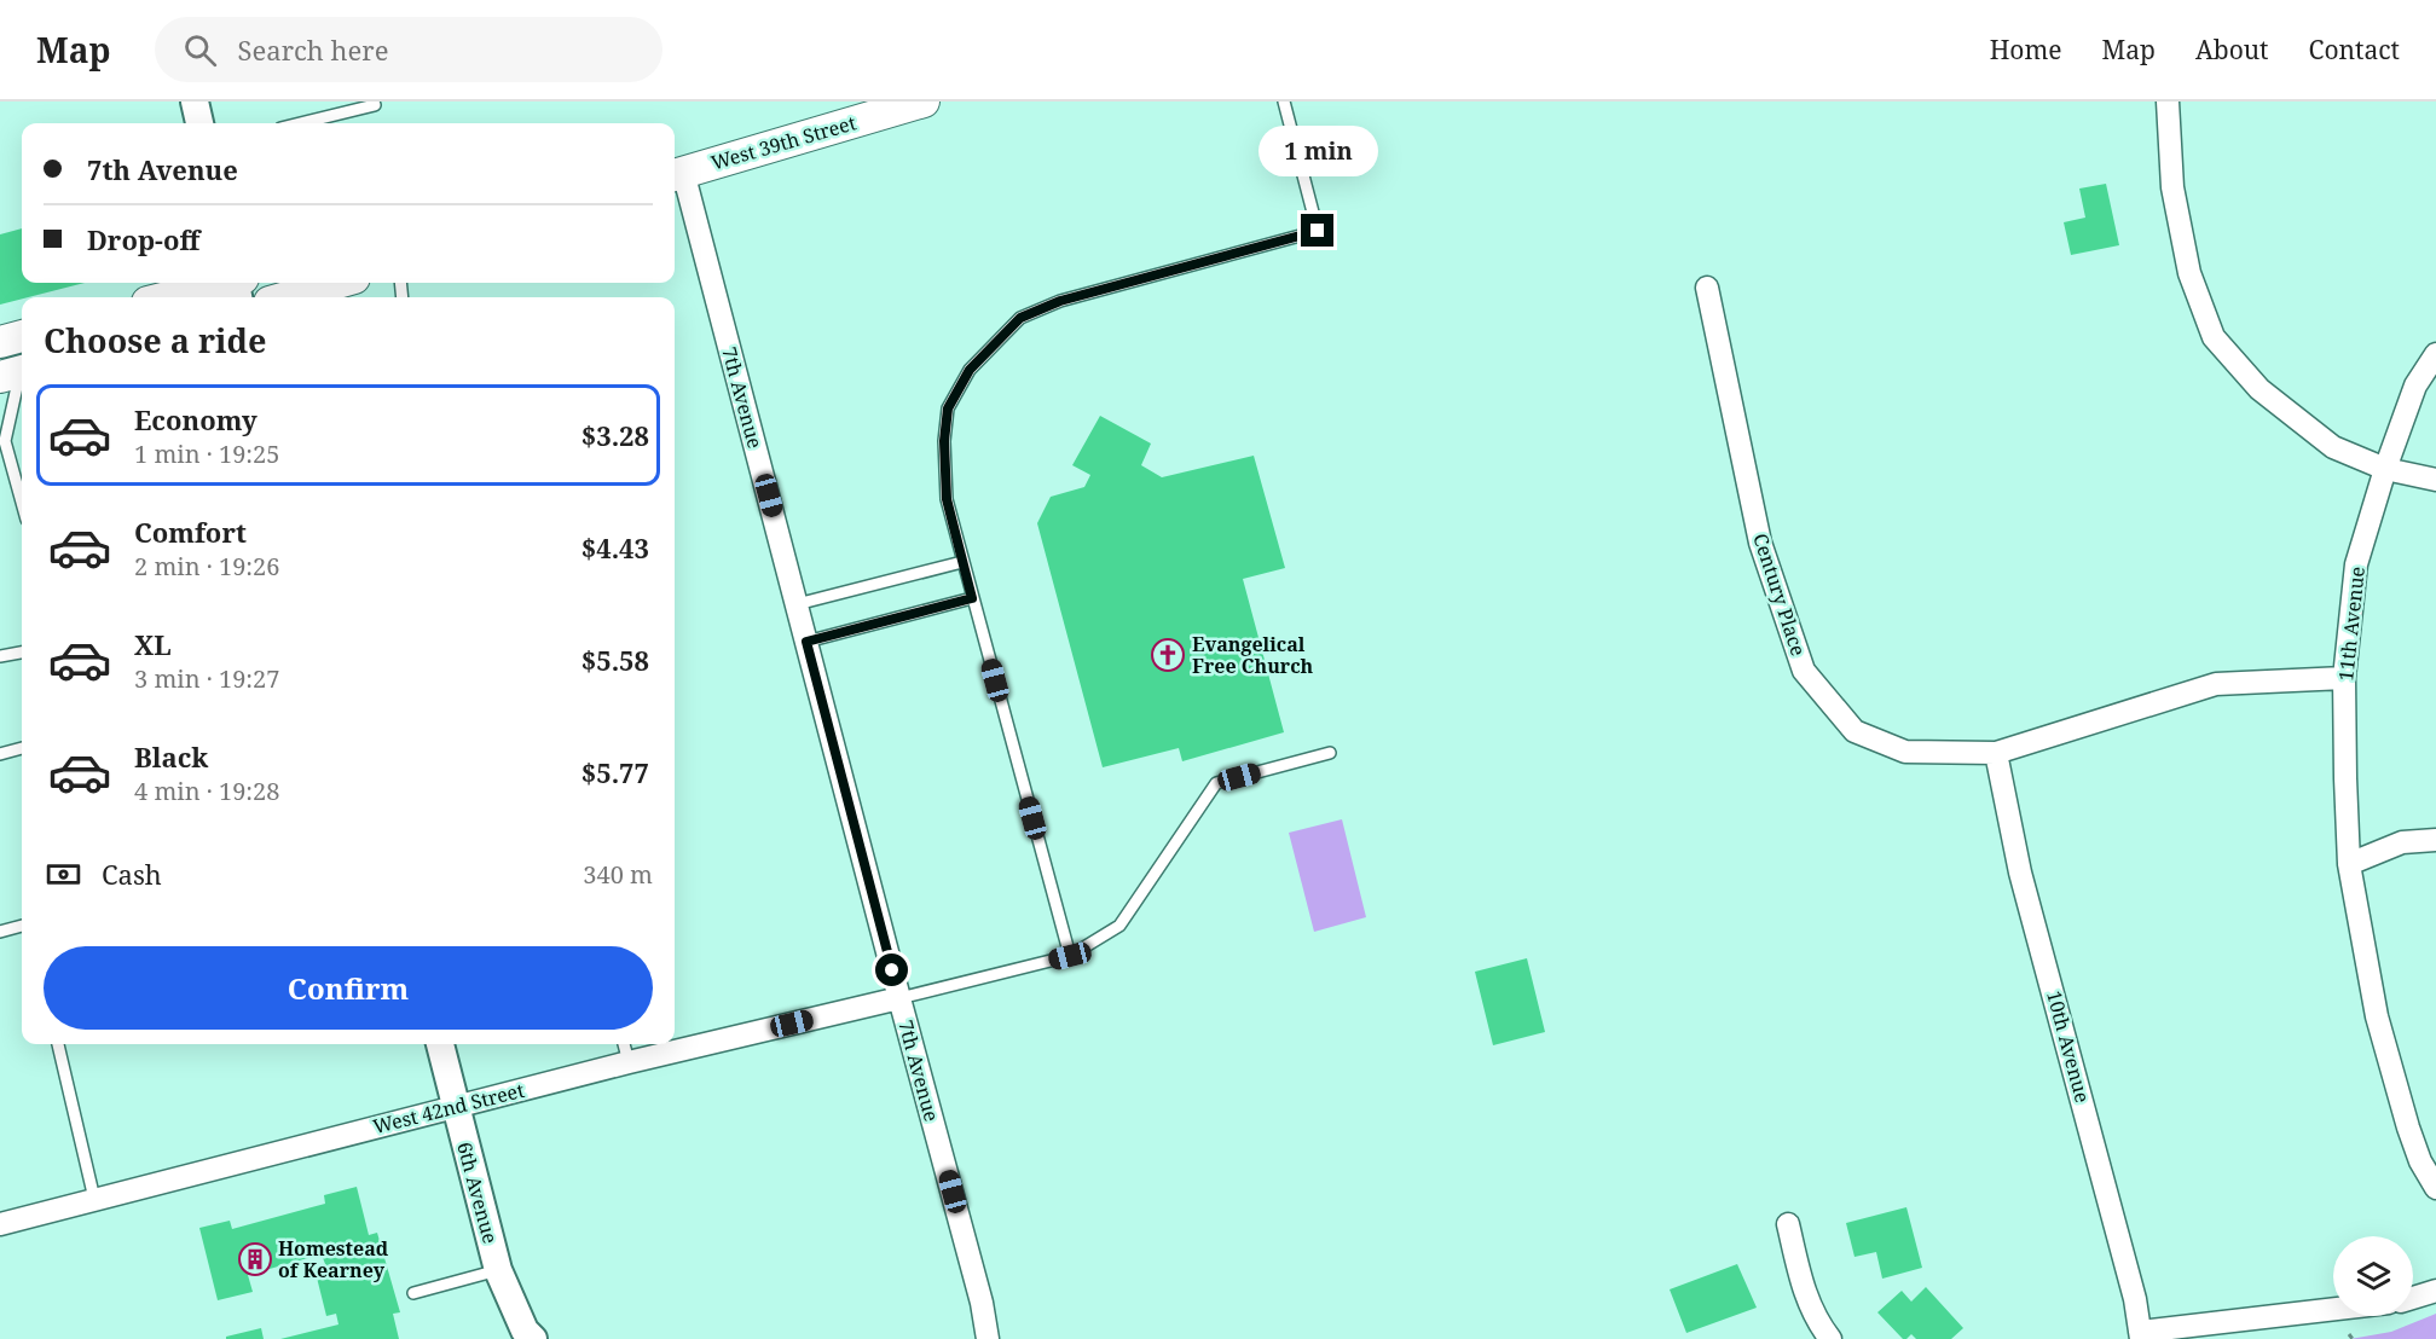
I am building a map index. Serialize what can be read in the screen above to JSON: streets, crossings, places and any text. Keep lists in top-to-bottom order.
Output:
{
  "streets": {
    "main road": ["West 39th Street"],
    "street": [
      "7th Avenue",
      "Century Place",
      "11th Avenue",
      "10th Avenue",
      "West 42nd Street",
      "6th Avenue"
    ]
  },
  "crossings": [
    ["7th Avenue", "West 42nd Street"],
    ["Century Place", "11th Avenue"],
    ["Century Place", "10th Avenue"],
    ["West 42nd Street", "6th Avenue"]
  ],
  "places": {
    "church": ["Evangelical Free Church"],
    "building": ["Homestead of Kearney"]
  },
  "page": {
    "header": "Map",
    "search": "Search here",
    "nav": [
      "Home",
      "Map",
      "About",
      "Contact"
    ],
    "banner": ["7th Avenue", "Drop-off"],
    "bubble": "1 min",
    "heading": "Choose a ride",
    "list": [
      {
        "name": "Economy",
        "note": "1 min · 19:25",
        "value": "$3.28"
      },
      {
        "name": "Comfort",
        "note": "2 min · 19:26",
        "value": "$4.43"
      },
      {
        "name": "XL",
        "note": "3 min · 19:27",
        "value": "$5.58"
      },
      {
        "name": "Black",
        "note": "4 min · 19:28",
        "value": "$5.77"
      }
    ],
    "pay": ["Cash", "340 m"],
    "buttons": "Confirm"
  }
}
